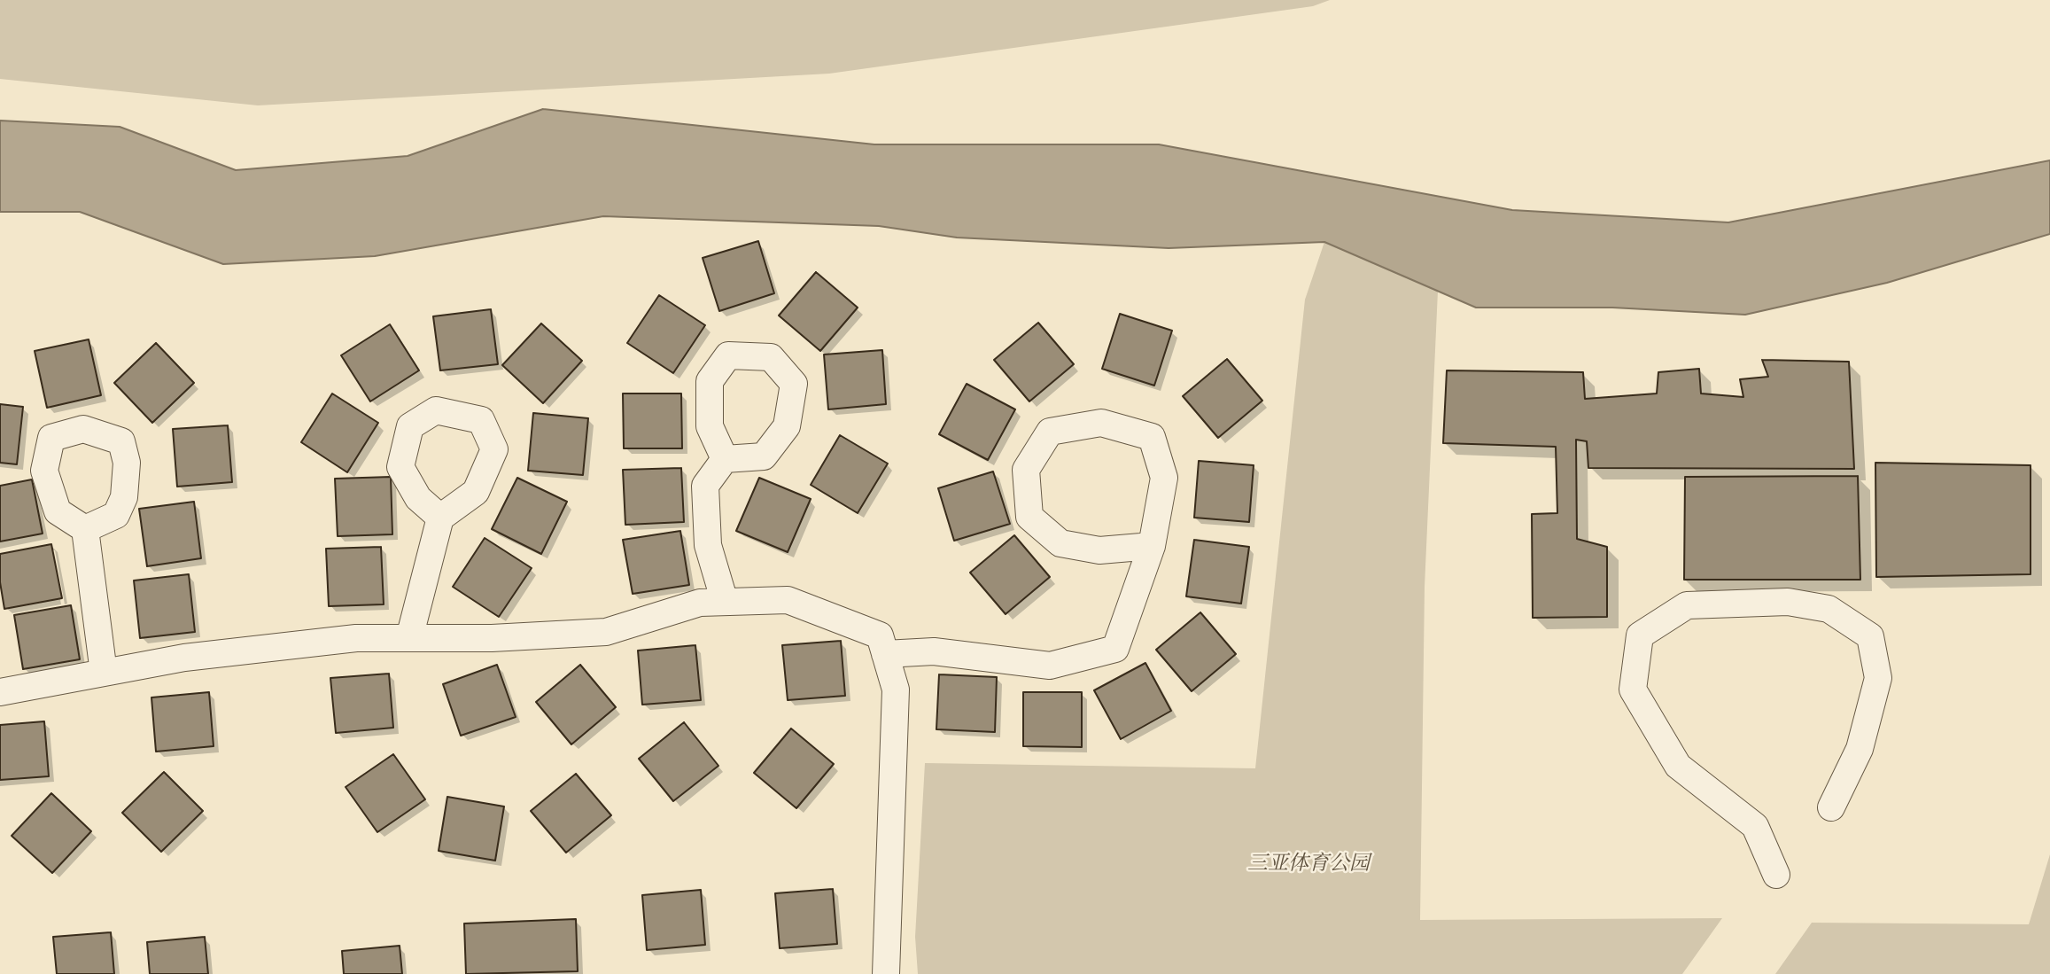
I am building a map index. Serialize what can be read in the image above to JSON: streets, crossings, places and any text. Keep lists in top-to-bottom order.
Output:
{
  "parks": ["三亚体育公园"]
}
